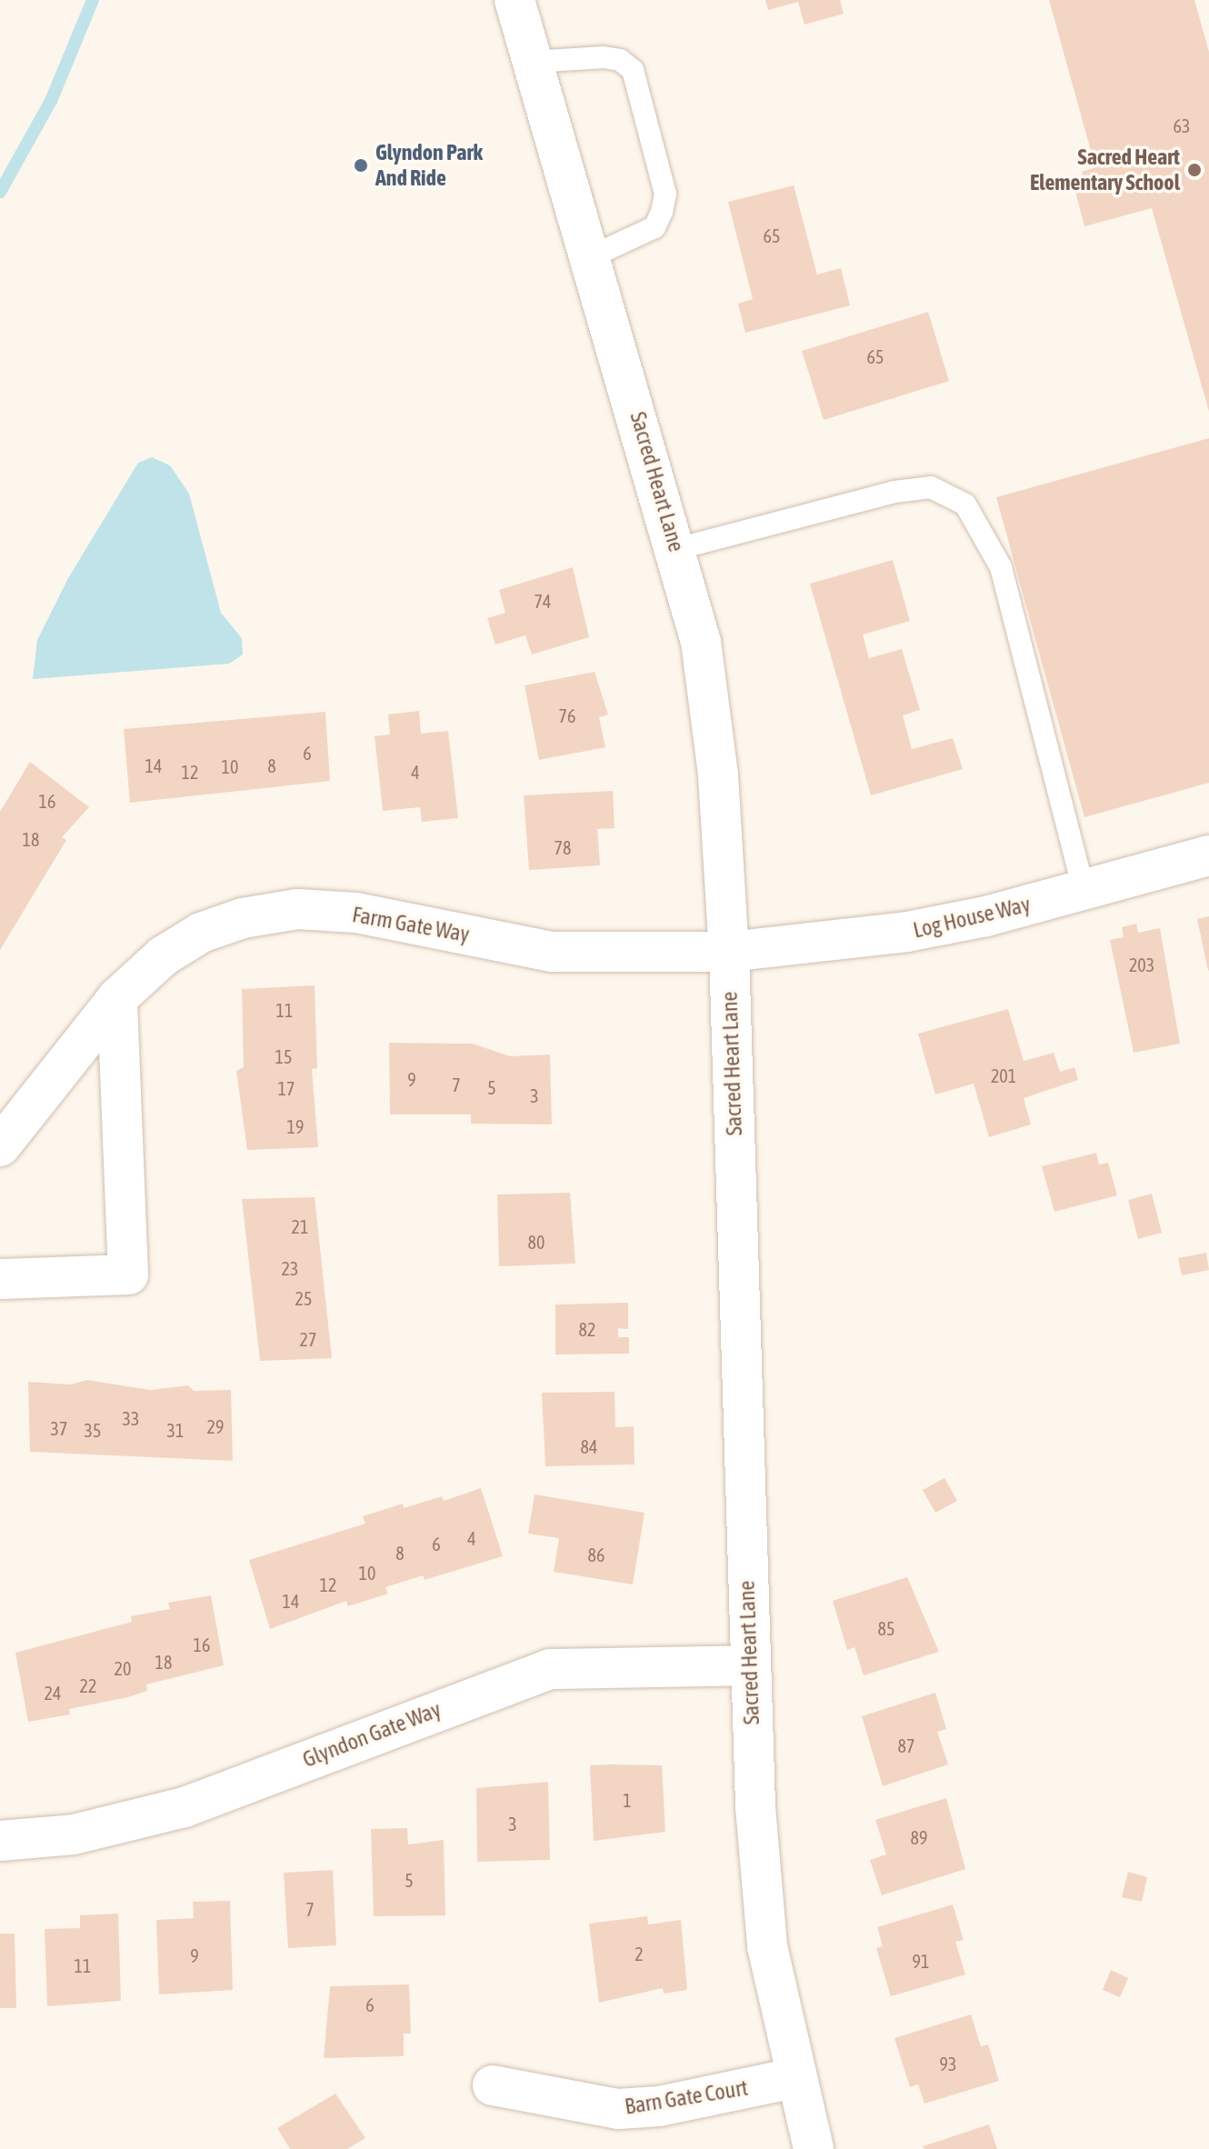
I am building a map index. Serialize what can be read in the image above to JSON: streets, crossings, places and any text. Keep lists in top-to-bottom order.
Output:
{
  "streets": {
    "street": [
      "Sacred Heart Lane",
      "Log House Way",
      "Farm Gate Way",
      "Glyndon Gate Way",
      "Barn Gate Court"
    ]
  },
  "crossings": [
    ["Sacred Heart Lane", "Log House Way"],
    ["Sacred Heart Lane", "Farm Gate Way"],
    ["Sacred Heart Lane", "Glyndon Gate Way"],
    ["Sacred Heart Lane", "Barn Gate Court"],
    ["Log House Way", "Farm Gate Way"]
  ],
  "places": ["Glyndon Park And Ride", "Sacred Heart Elementary School"],
  "house_numbers": [
    "63",
    "65",
    "65",
    "74",
    "76",
    "6",
    "14",
    "8",
    "10",
    "12",
    "4",
    "16",
    "18",
    "78",
    "203",
    "11",
    "15",
    "201",
    "9",
    "7",
    "5",
    "17",
    "3",
    "19",
    "21",
    "80",
    "23",
    "25",
    "82",
    "27",
    "33",
    "29",
    "37",
    "35",
    "31",
    "84",
    "4",
    "6",
    "8",
    "86",
    "10",
    "12",
    "14",
    "85",
    "16",
    "18",
    "20",
    "22",
    "24",
    "87",
    "1",
    "3",
    "89",
    "5",
    "7",
    "2",
    "9",
    "91",
    "11",
    "6",
    "93"
  ]
}
